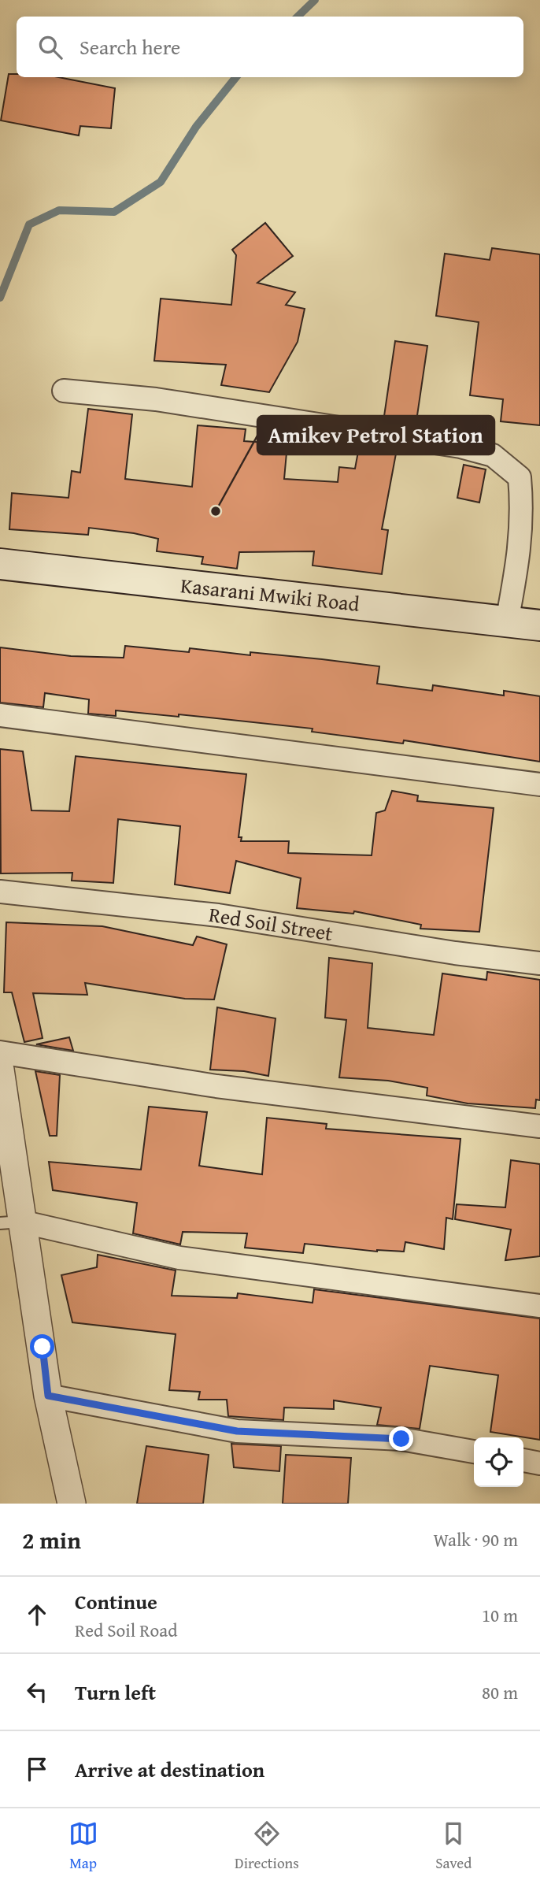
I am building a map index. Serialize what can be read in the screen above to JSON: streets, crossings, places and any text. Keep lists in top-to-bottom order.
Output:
{
  "streets": {
    "main road": ["Kasarani Mwiki Road"],
    "street": ["Red Soil Street"]
  },
  "places": ["Amikev Petrol Station"],
  "page": {
    "search": "Search here",
    "heading": ["2 min", "Walk · 90 m"],
    "list": [
      ["Continue", "Red Soil Road", "10 m"],
      ["Turn left", "80 m"],
      "Arrive at destination"
    ],
    "nav": ["Map", "Directions", "Saved"]
  }
}
